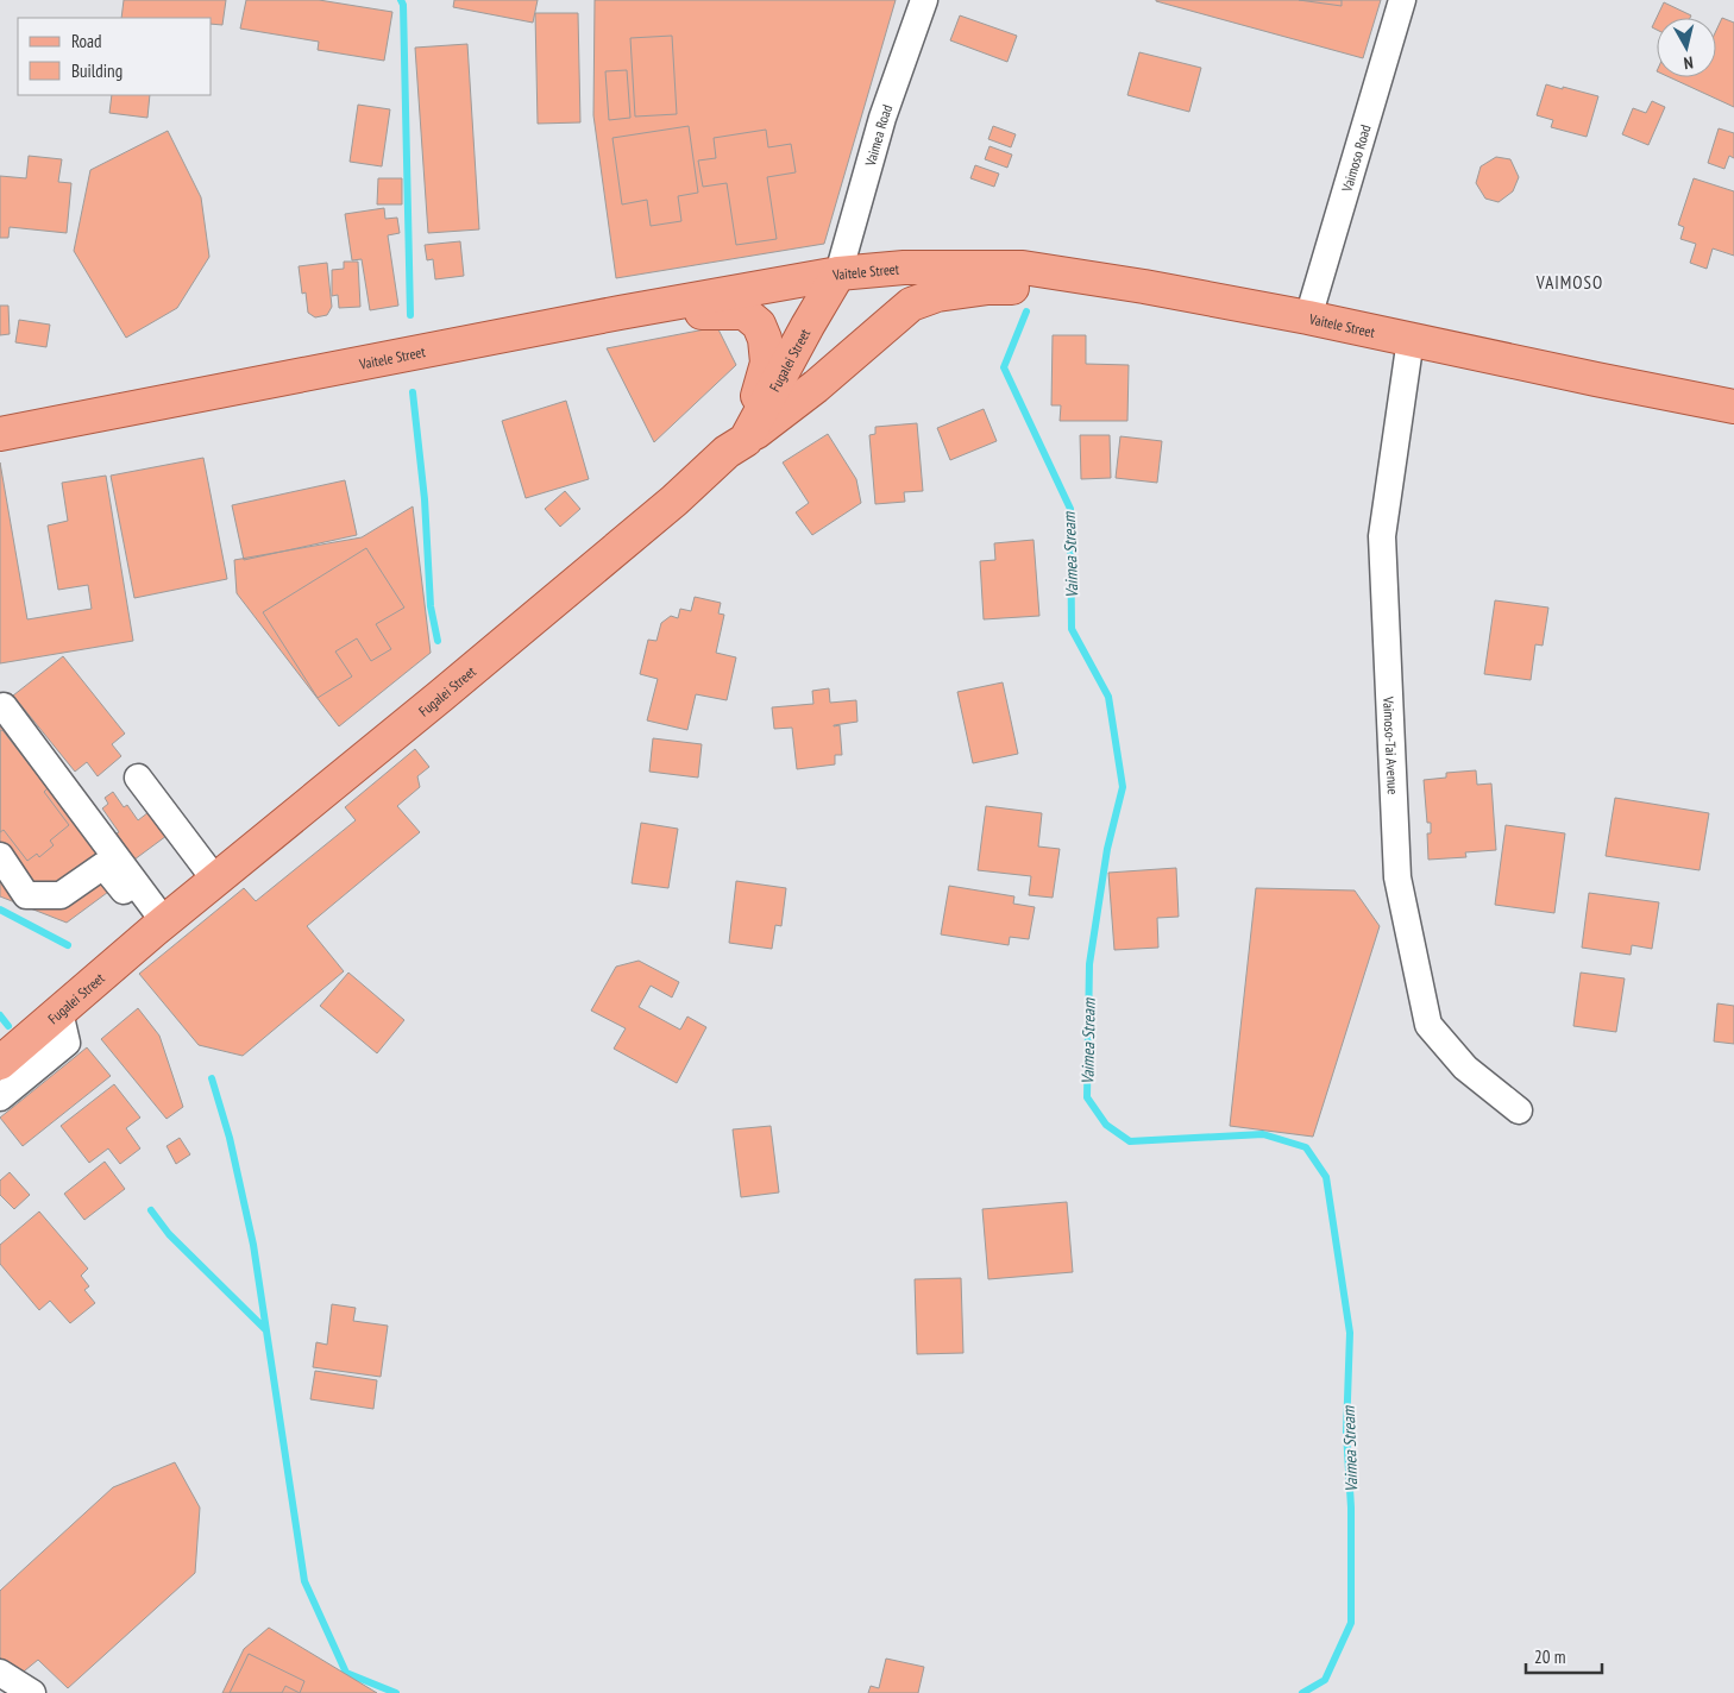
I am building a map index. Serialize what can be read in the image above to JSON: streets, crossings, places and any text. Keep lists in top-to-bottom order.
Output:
{
  "streets": {
    "main road": ["Vaitele Street", "Fugalei Street"],
    "street": ["Vaimea Road", "Vaimoso Road", "Vaimoso-Tai Avenue"]
  },
  "crossings": [
    ["Vaimea Road", "Vaitele Street"],
    ["Vaimea Road", "Fugalei Street"],
    ["Vaimoso Road", "Vaitele Street"],
    ["Vaitele Street", "Fugalei Street"],
    ["Vaitele Street", "Vaimoso-Tai Avenue"]
  ],
  "districts": ["VAIMOSO"],
  "water": ["Vaimea Stream"],
  "legend": ["Road", "Building"],
  "scale_bar": "20 m",
  "north": "bottom"
}
